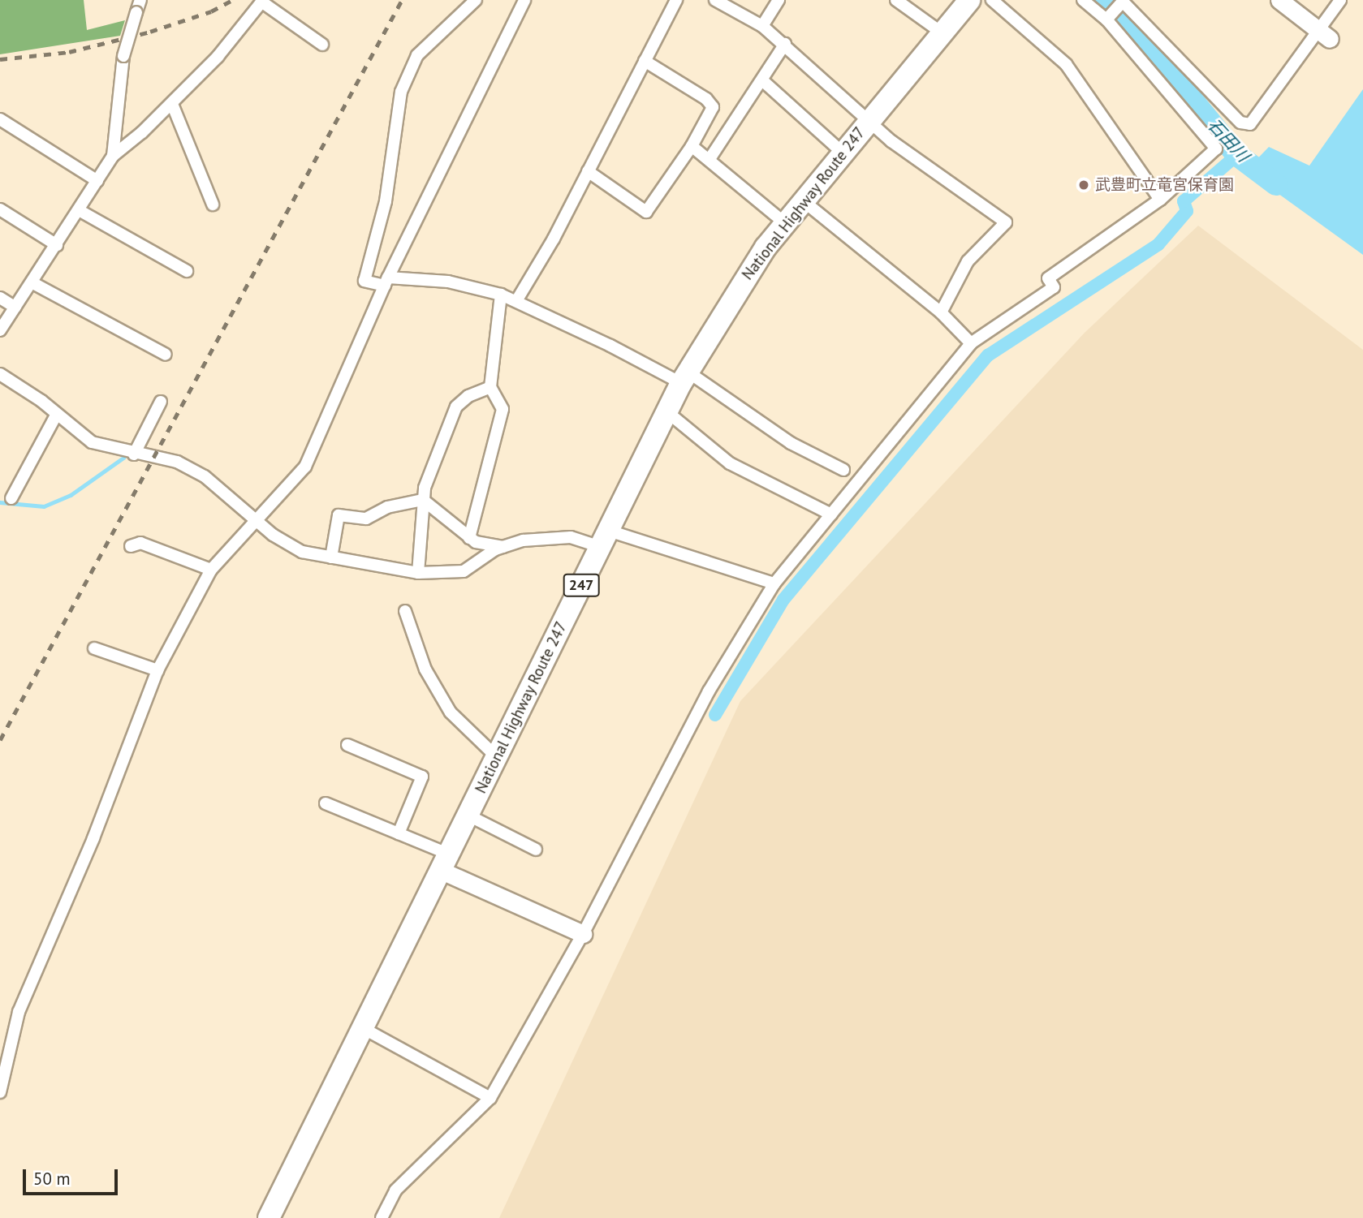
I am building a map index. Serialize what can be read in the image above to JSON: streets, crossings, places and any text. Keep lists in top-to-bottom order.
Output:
{
  "streets": {
    "highway": ["National Highway Route 247", "247"]
  },
  "water": ["石田川"],
  "places": ["武豊町立竜宮保育園"],
  "scale_bar": "50 m"
}
